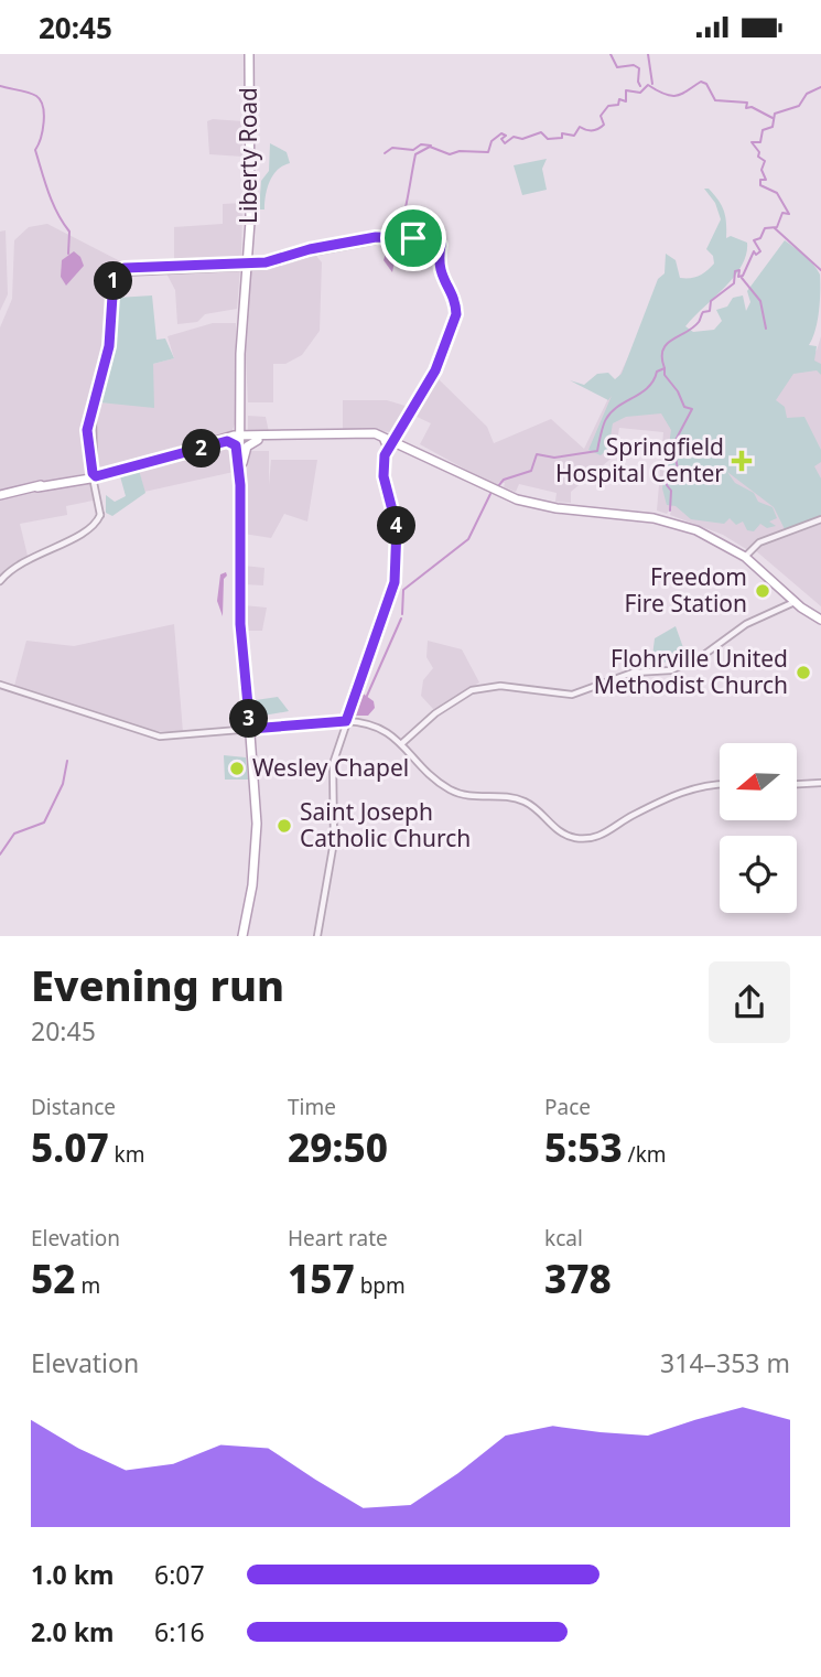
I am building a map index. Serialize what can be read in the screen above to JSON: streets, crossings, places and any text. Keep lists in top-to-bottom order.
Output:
{
  "streets": {
    "main road": ["Liberty Road"]
  },
  "places": {
    "health": ["Springfield Hospital Center"],
    "other": [
      "Freedom Fire Station",
      "Flohrville United Methodist Church",
      "Wesley Chapel",
      "Saint Joseph Catholic Church"
    ]
  },
  "north": "left",
  "page": {
    "status": "20:45",
    "pins": [
      "1",
      "2",
      "4",
      "3"
    ],
    "heading": ["Evening run", "20:45"],
    "stats": [
      ["Distance", "5.07 km"],
      ["Time", "29:50"],
      ["Pace", "5:53 /km"],
      ["Elevation", "52 m"],
      ["Heart rate", "157 bpm"],
      ["kcal", "378"]
    ],
    "chart": ["Elevation", "314–353 m"],
    "list": [
      {
        "name": "1.0 km",
        "note": "6:07"
      },
      {
        "name": "2.0 km",
        "note": "6:16"
      }
    ]
  }
}
